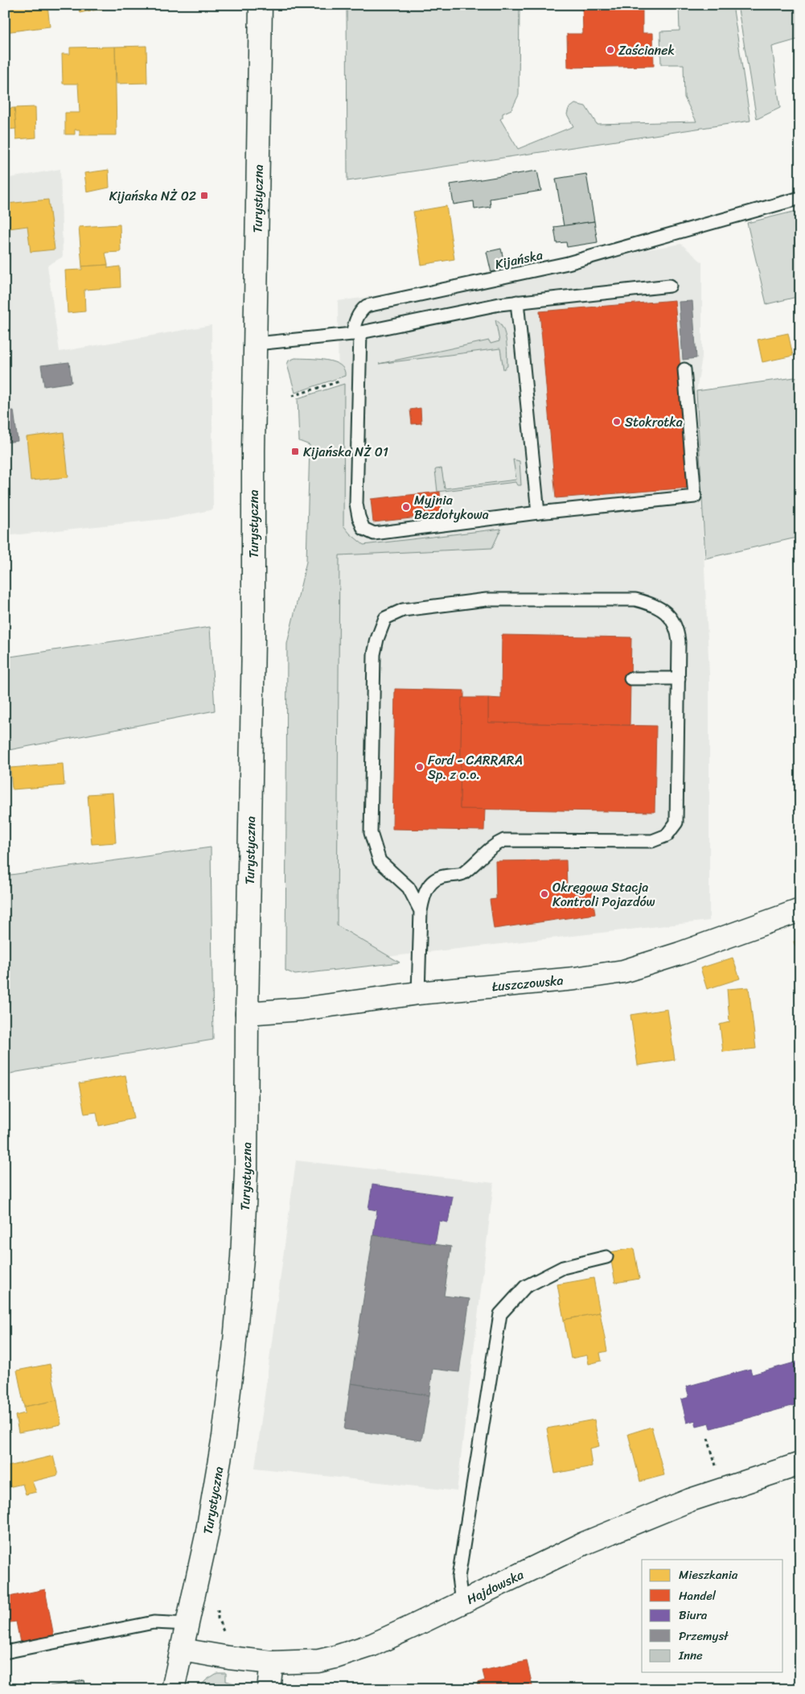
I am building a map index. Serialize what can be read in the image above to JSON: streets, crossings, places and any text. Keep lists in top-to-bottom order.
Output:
{
  "streets": {
    "main road": ["Turystyczna", "Łuszczowska", "Hajdowska"],
    "lane": ["Kijańska"]
  },
  "crossings": [
    ["Turystyczna", "Łuszczowska"],
    ["Turystyczna", "Hajdowska"]
  ],
  "places": {
    "other": [
      "Zaścianek",
      "Stokrotka",
      "Myjnia Bezdotykowa",
      "Ford - CARRARA Sp. z o.o.",
      "Okręgowa Stacja Kontroli Pojazdów"
    ],
    "transit": ["Kijańska NŻ 02", "Kijańska NŻ 01"]
  },
  "legend": [
    "Mieszkania",
    "Handel",
    "Biura",
    "Przemysł",
    "Inne"
  ]
}
